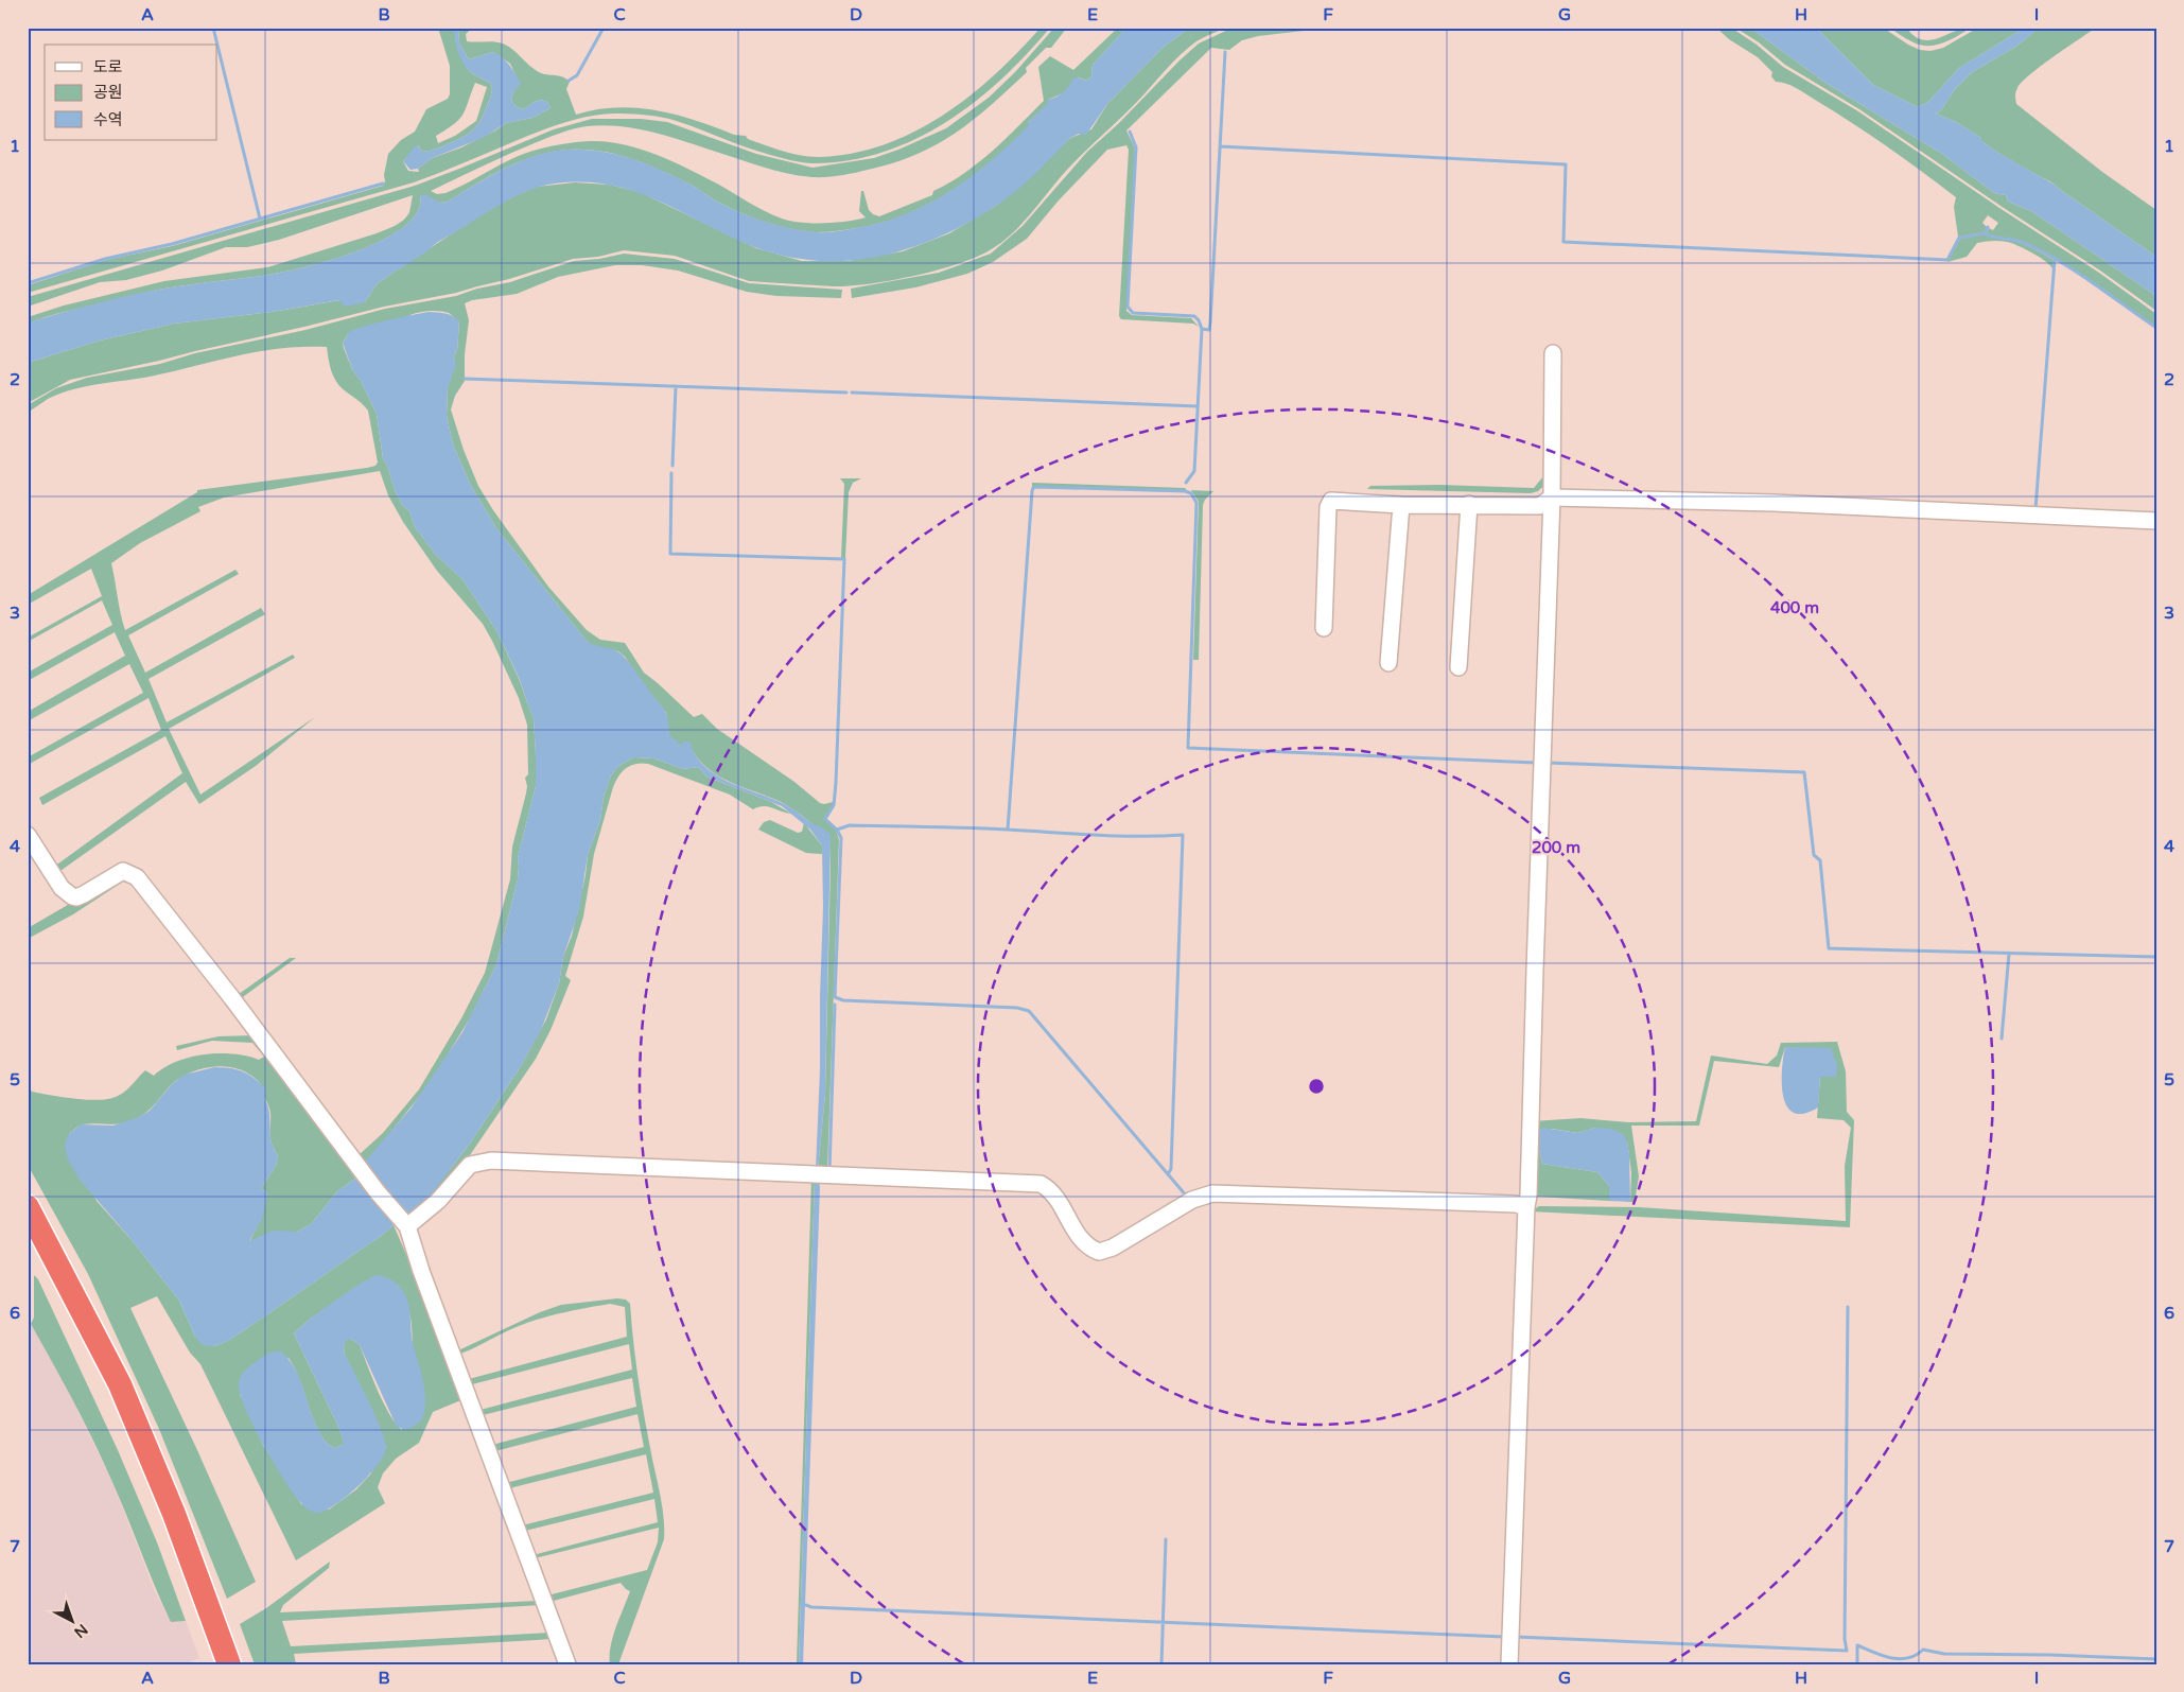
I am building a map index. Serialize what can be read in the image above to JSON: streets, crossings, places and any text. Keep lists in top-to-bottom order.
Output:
{
  "legend": ["도로", "공원", "수역"],
  "north": "bottom right",
  "grid": {
    "columns": [
      "A",
      "B",
      "C",
      "D",
      "E",
      "F",
      "G",
      "H",
      "I"
    ],
    "rows": [
      "1",
      "2",
      "3",
      "4",
      "5",
      "6",
      "7"
    ]
  },
  "rings": ["400 m", "200 m"]
}
